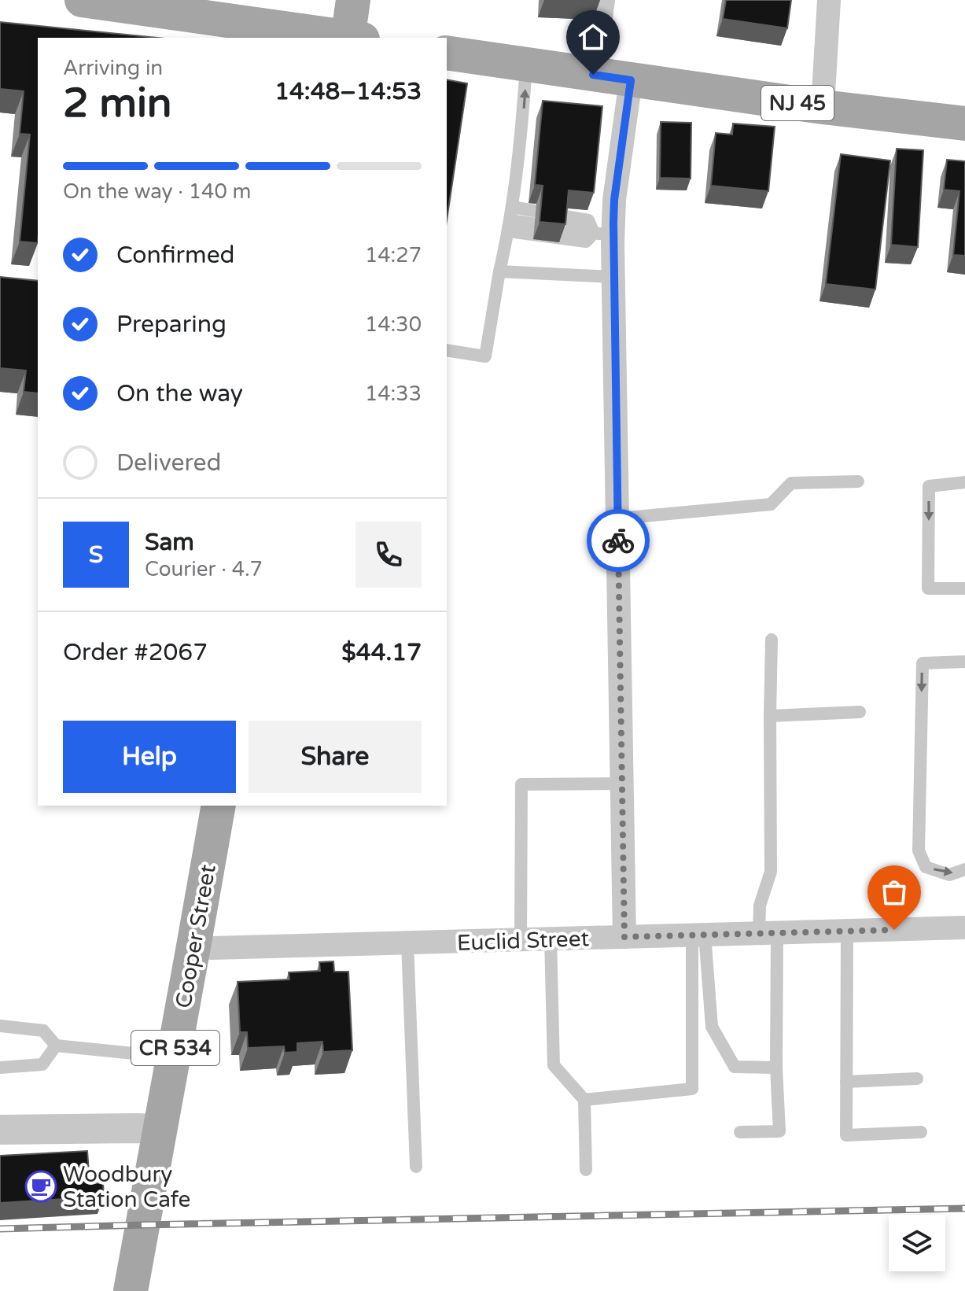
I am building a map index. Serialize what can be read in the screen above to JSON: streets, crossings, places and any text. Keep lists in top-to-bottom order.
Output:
{
  "streets": {
    "main road": ["NJ 45", "Cooper Street", "CR 534"],
    "street": ["Euclid Street"]
  },
  "crossings": [
    ["Cooper Street", "Euclid Street"]
  ],
  "places": {
    "cafe": ["Woodbury Station Cafe"]
  },
  "page": {
    "heading": ["2 min", "Arriving in", "14:48–14:53"],
    "panel": [
      "Sam",
      "Courier · 4.7",
      "Order #2067",
      "$44.17"
    ],
    "bar": "On the way · 140 m",
    "list": [
      ["Confirmed", "14:27"],
      ["Preparing", "14:30"],
      ["On the way", "14:33"],
      "Delivered"
    ],
    "round": "S",
    "buttons": ["Help", "Share"]
  }
}
